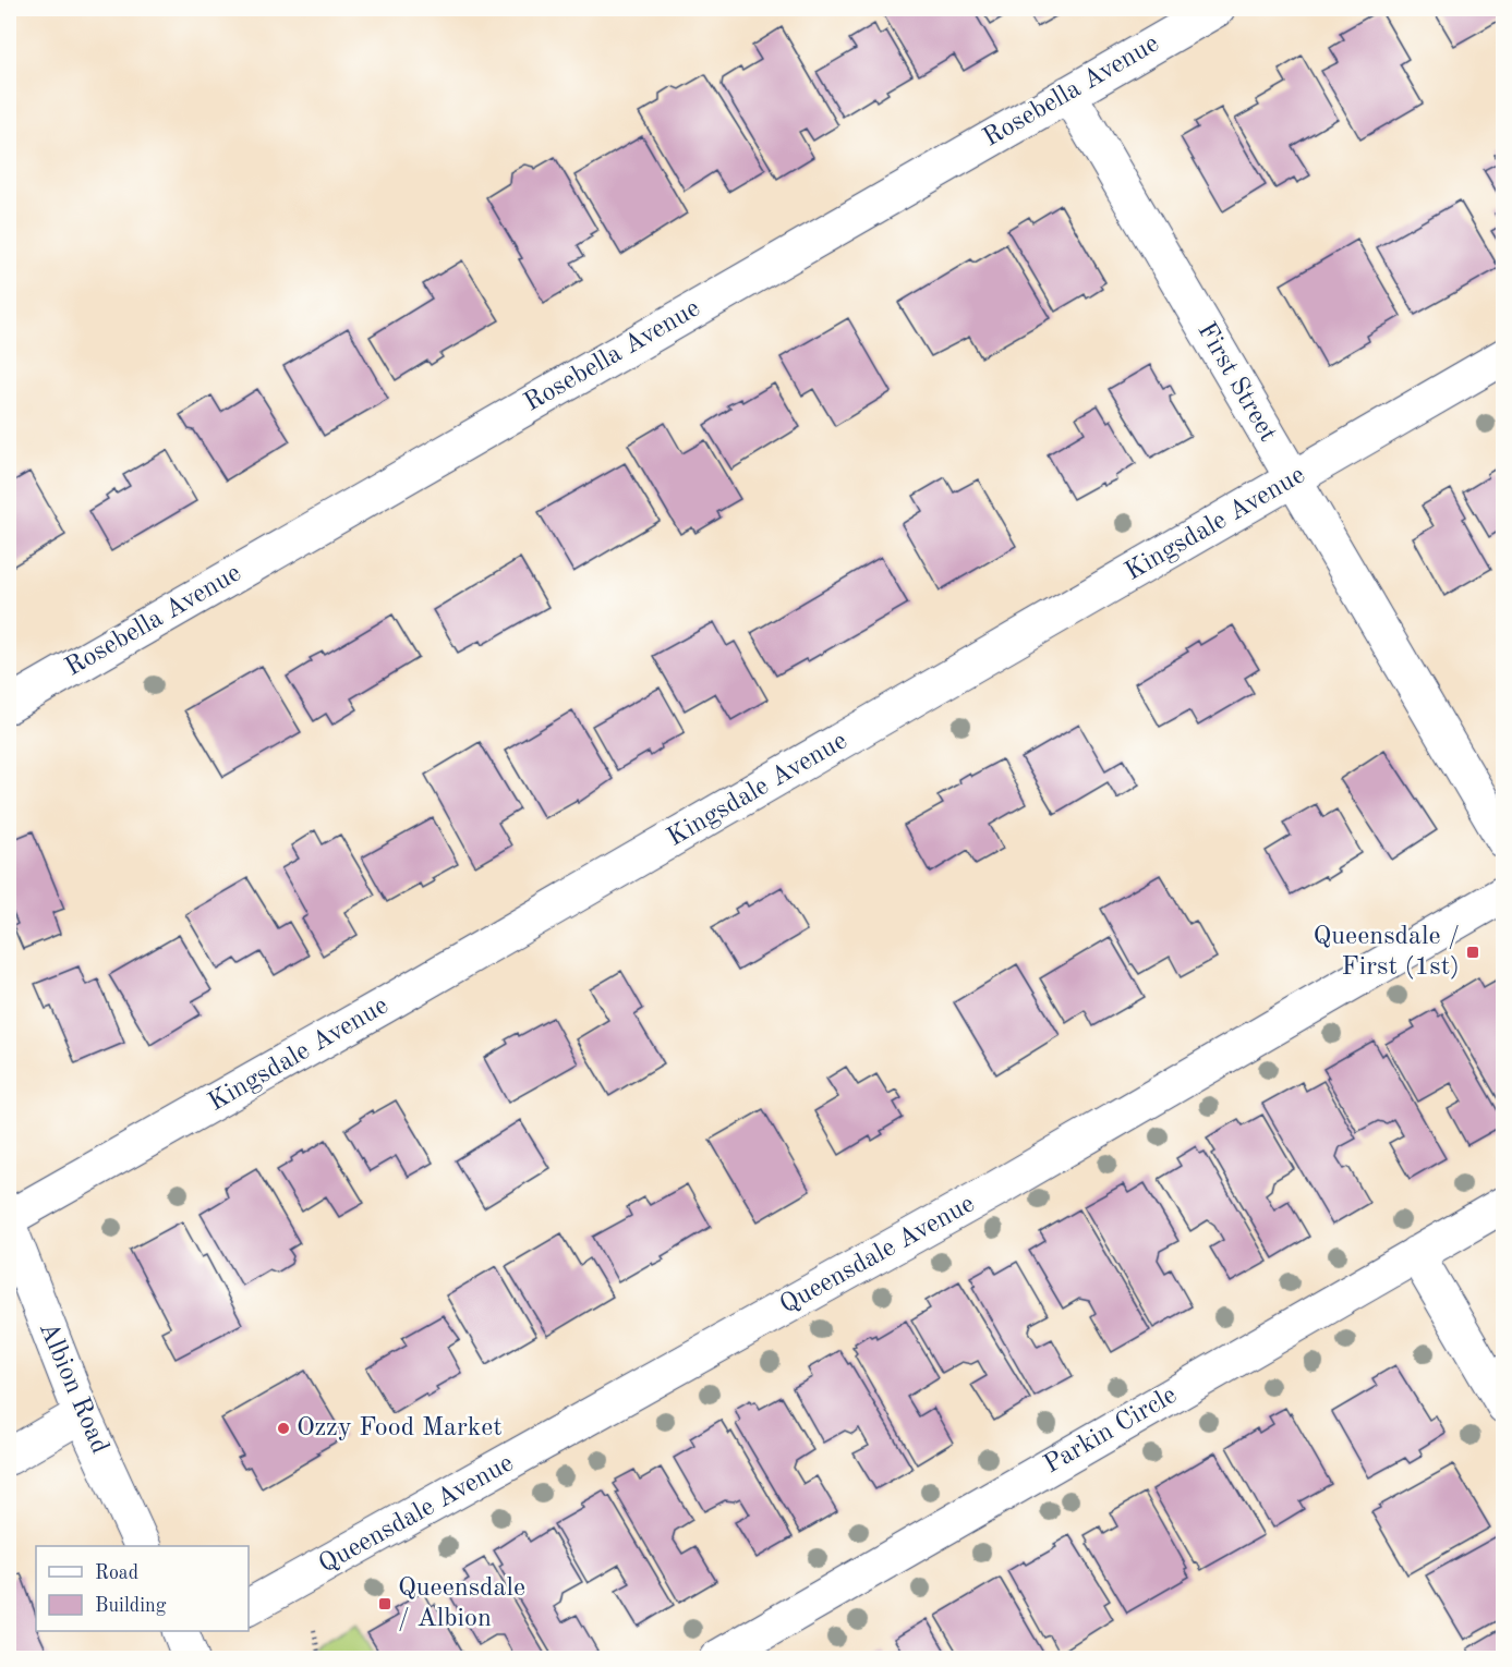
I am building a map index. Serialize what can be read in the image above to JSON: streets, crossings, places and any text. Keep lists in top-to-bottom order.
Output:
{
  "streets": {
    "street": [
      "Rosebella Avenue",
      "First Street",
      "Kingsdale Avenue",
      "Queensdale Avenue",
      "Albion Road",
      "Parkin Circle"
    ]
  },
  "crossings": [
    ["Rosebella Avenue", "First Street"],
    ["First Street", "Kingsdale Avenue"]
  ],
  "places": {
    "transit": ["Queensdale / First (1st)", "Queensdale / Albion"],
    "other": ["Ozzy Food Market"]
  },
  "legend": ["Road", "Building"]
}
